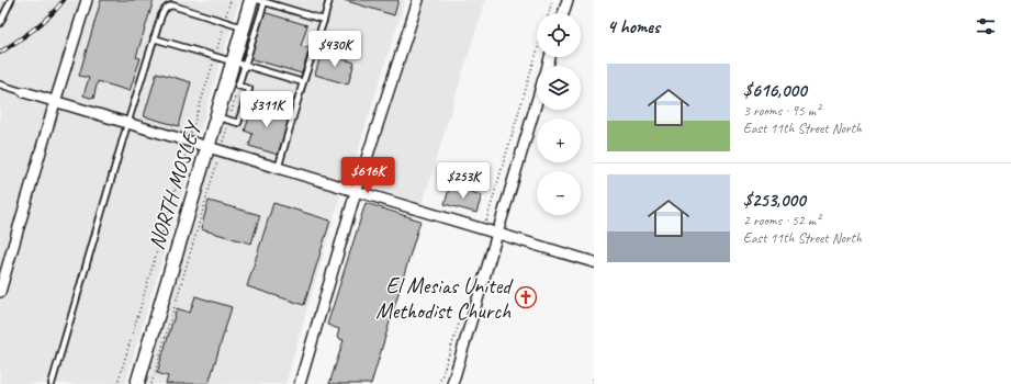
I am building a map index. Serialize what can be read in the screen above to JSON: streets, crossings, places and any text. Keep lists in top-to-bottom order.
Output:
{
  "streets": {
    "street": ["NORTH MOSLEY"]
  },
  "places": {
    "church": ["El Mesias United Methodist Church"]
  },
  "page": {
    "heading": "4 homes",
    "map_buttons": ["+", "−"],
    "price": [
      "$430K",
      "$311K",
      "$616K",
      "$253K"
    ],
    "list": [
      {
        "name": "$616,000",
        "note": "3 rooms · 95 m² · East 11th Street North"
      },
      {
        "name": "$253,000",
        "note": "2 rooms · 52 m² · East 11th Street North"
      }
    ]
  }
}
